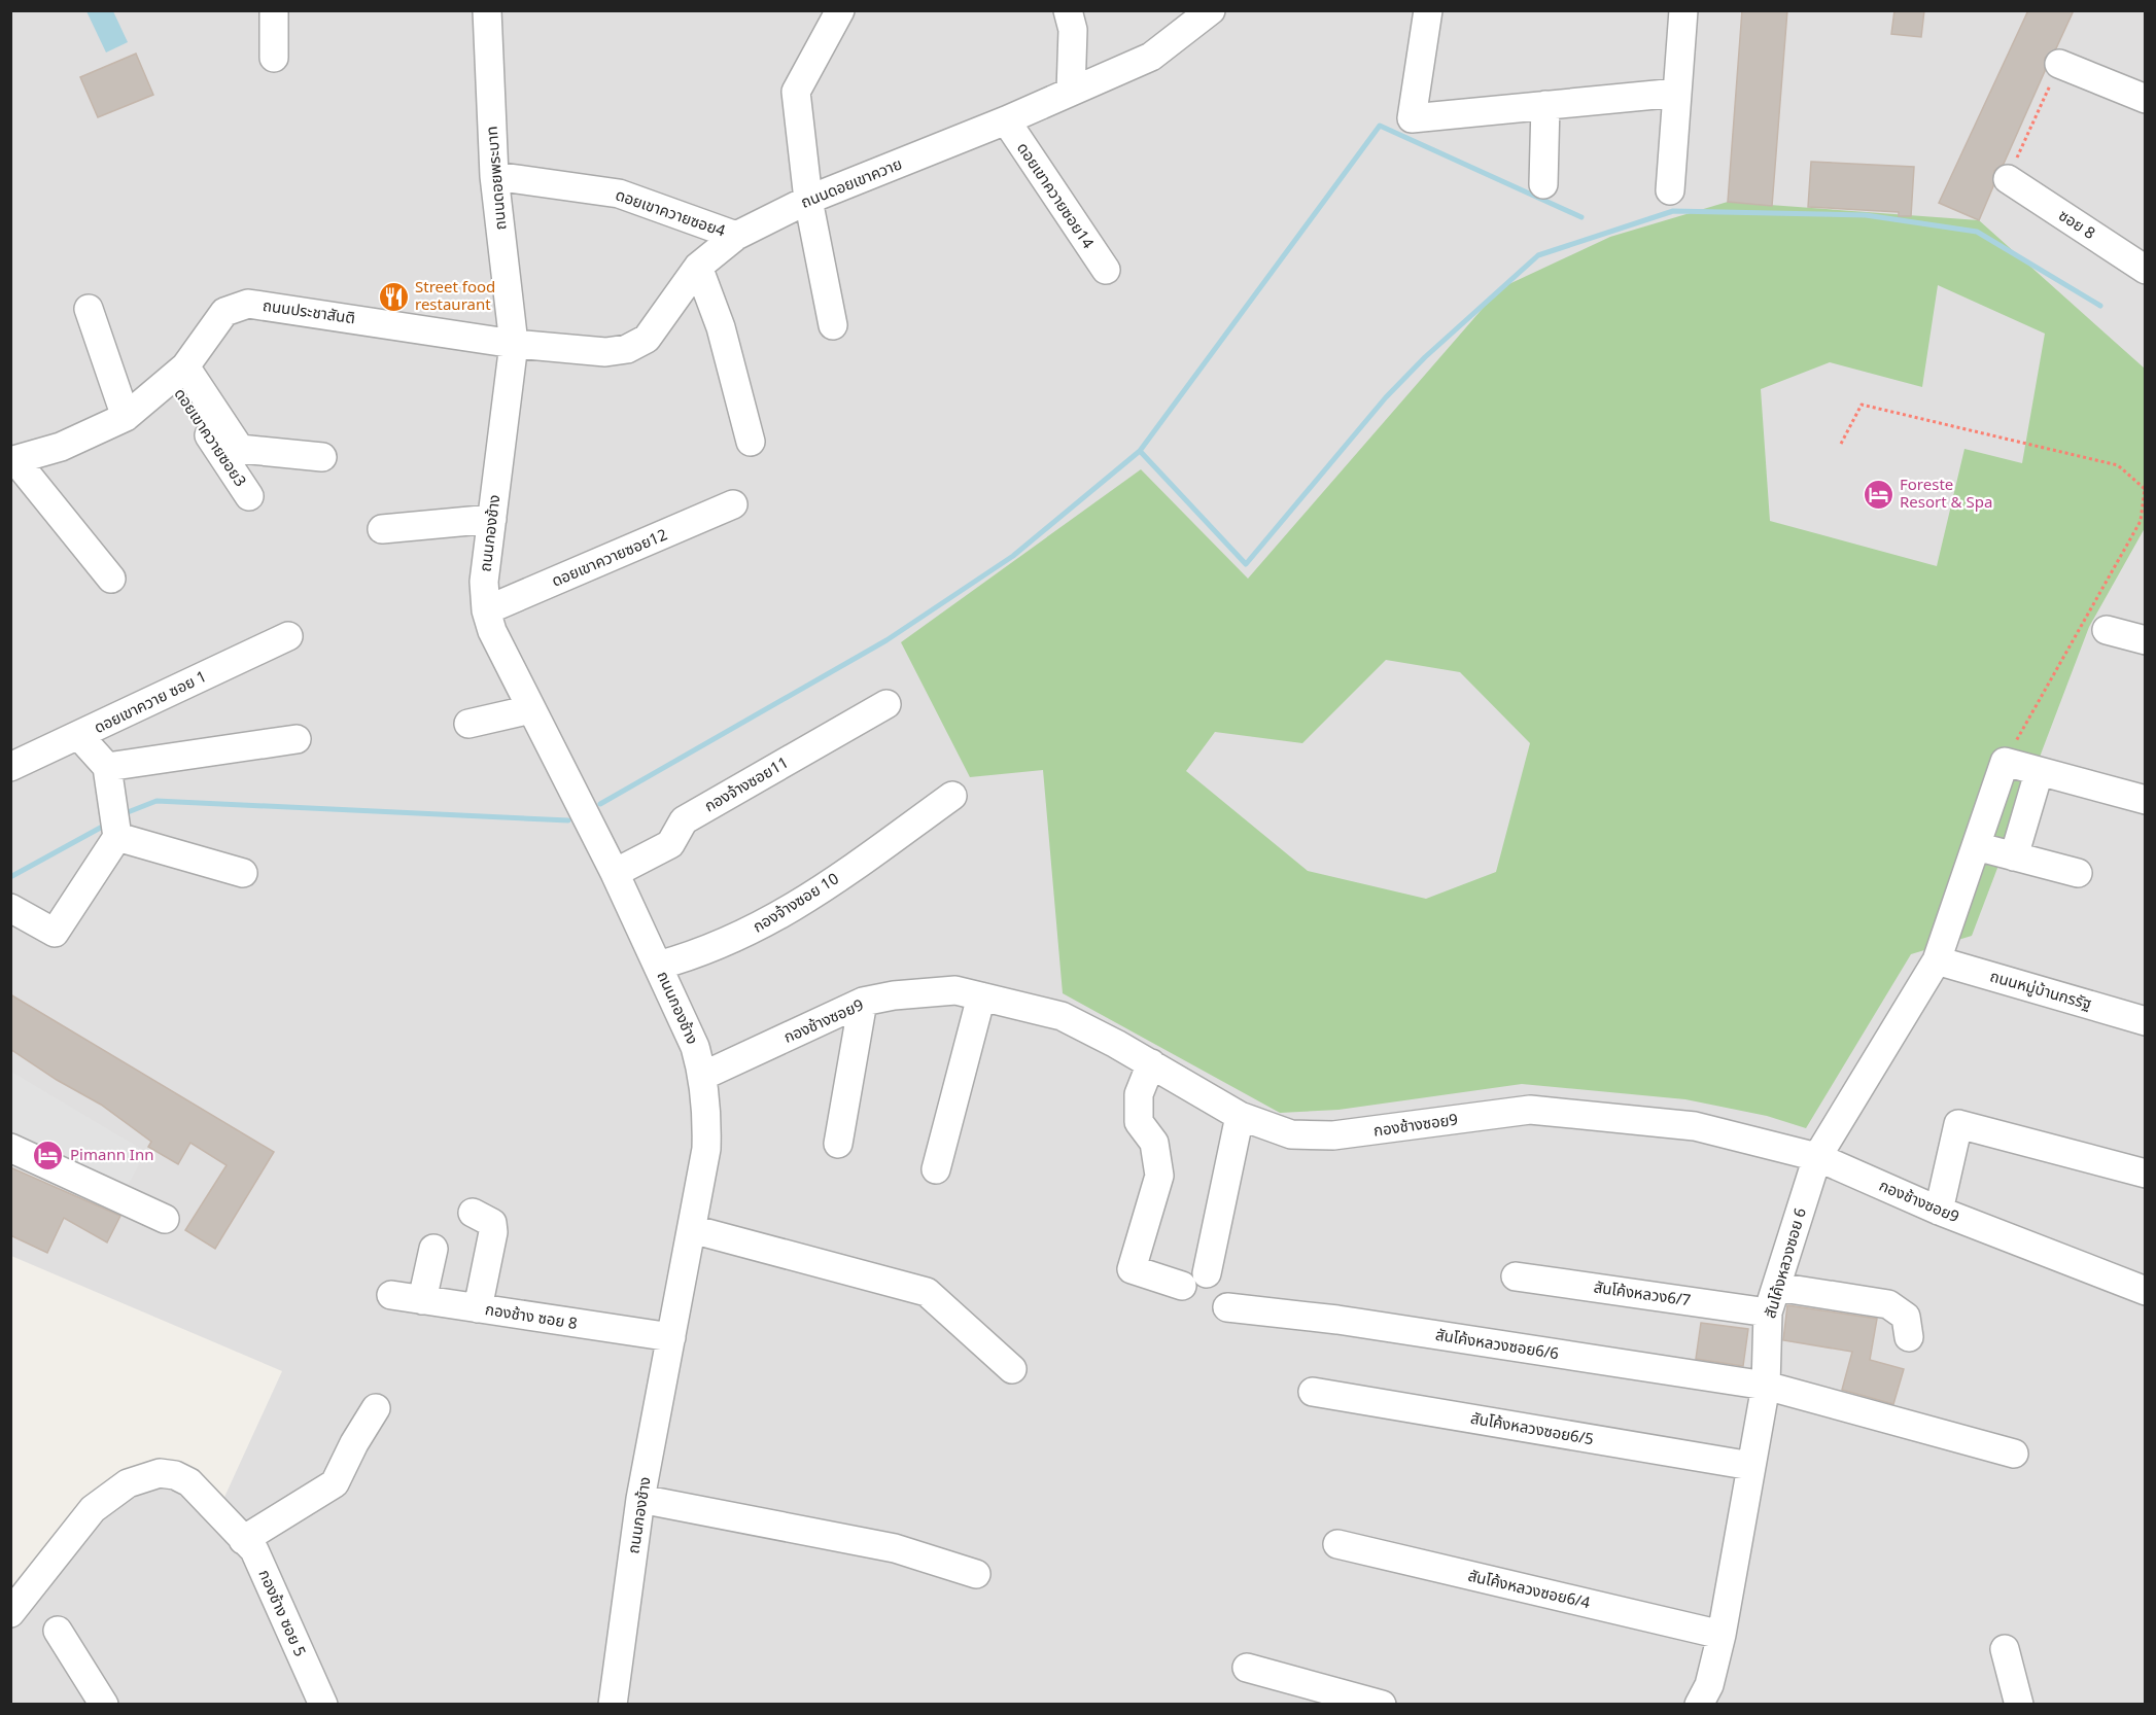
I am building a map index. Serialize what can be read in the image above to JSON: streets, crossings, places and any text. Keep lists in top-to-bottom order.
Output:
{
  "streets": {
    "street": [
      "ถนนดอยพระบาท",
      "ถนนดอยเขาควาย",
      "ดอยเขาควายซอย14",
      "ดอยเขาควายซอย4",
      "ซอย 8",
      "ถนนประชาสันติ",
      "ดอยเขาควายซอย3",
      "ถนนกองช้าง",
      "ดอยเขาควายซอย12",
      "ดอยเขาควาย ซอย 1",
      "กองจ้างซอย11",
      "กองจ้างซอย 10",
      "ถนนหมู่บ้านกรรัฐ",
      "กองช้างซอย9",
      "สันโค้งหลวงซอย 6",
      "สันโค้งหลวง6/7",
      "กองช้าง ซอย 8",
      "สันโค้งหลวงซอย6/6",
      "สันโค้งหลวงซอย6/5",
      "สันโค้งหลวงซอย6/4",
      "กองช้าง ซอย 5"
    ]
  },
  "crossings": [
    ["ถนนดอยพระบาท", "ถนนดอยเขาควาย"],
    ["ถนนดอยพระบาท", "ดอยเขาควายซอย4"],
    ["ถนนดอยพระบาท", "ถนนประชาสันติ"],
    ["ถนนดอยพระบาท", "ถนนกองช้าง"],
    ["ถนนดอยเขาควาย", "ดอยเขาควายซอย14"],
    ["ถนนดอยเขาควาย", "ดอยเขาควายซอย4"],
    ["ถนนดอยเขาควาย", "ถนนประชาสันติ"],
    ["ถนนดอยเขาควาย", "ถนนกองช้าง"],
    ["ถนนประชาสันติ", "ดอยเขาควายซอย3"],
    ["ถนนประชาสันติ", "ถนนกองช้าง"],
    ["ถนนกองช้าง", "ดอยเขาควายซอย12"],
    ["ถนนกองช้าง", "กองจ้างซอย11"],
    ["ถนนกองช้าง", "กองจ้างซอย 10"],
    ["ถนนกองช้าง", "กองช้างซอย9"],
    ["ถนนกองช้าง", "กองช้าง ซอย 8"],
    ["ถนนหมู่บ้านกรรัฐ", "สันโค้งหลวงซอย 6"],
    ["กองช้างซอย9", "สันโค้งหลวงซอย 6"],
    ["สันโค้งหลวงซอย 6", "สันโค้งหลวง6/7"],
    ["สันโค้งหลวงซอย 6", "สันโค้งหลวงซอย6/6"],
    ["สันโค้งหลวงซอย 6", "สันโค้งหลวงซอย6/5"],
    ["สันโค้งหลวงซอย 6", "สันโค้งหลวงซอย6/4"]
  ],
  "places": {
    "restaurant": ["Street food restaurant"],
    "hotel": ["Foreste Resort & Spa", "Pimann Inn"]
  }
}
